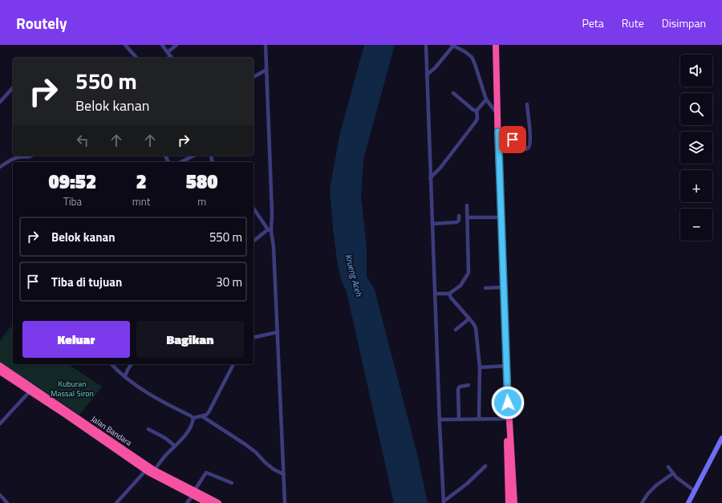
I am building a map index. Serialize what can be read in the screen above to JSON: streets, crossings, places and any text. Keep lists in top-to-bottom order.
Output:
{
  "streets": {
    "highway": ["Jalan Bandara"]
  },
  "water": ["Krueng Aceh"],
  "parks": ["Kuburan Massal Siron"],
  "page": {
    "header": "Routely",
    "nav": ["Peta", "Rute", "Disimpan"],
    "map_buttons": ["+", "−"],
    "turn": ["550 m", "Belok kanan"],
    "eta": [
      "09:52",
      "Tiba",
      "2",
      "mnt",
      "580",
      "m"
    ],
    "list": [
      {
        "name": "Belok kanan",
        "value": "550 m"
      },
      {
        "name": "Tiba di tujuan",
        "value": "30 m"
      }
    ],
    "buttons": ["Keluar", "Bagikan"]
  }
}
